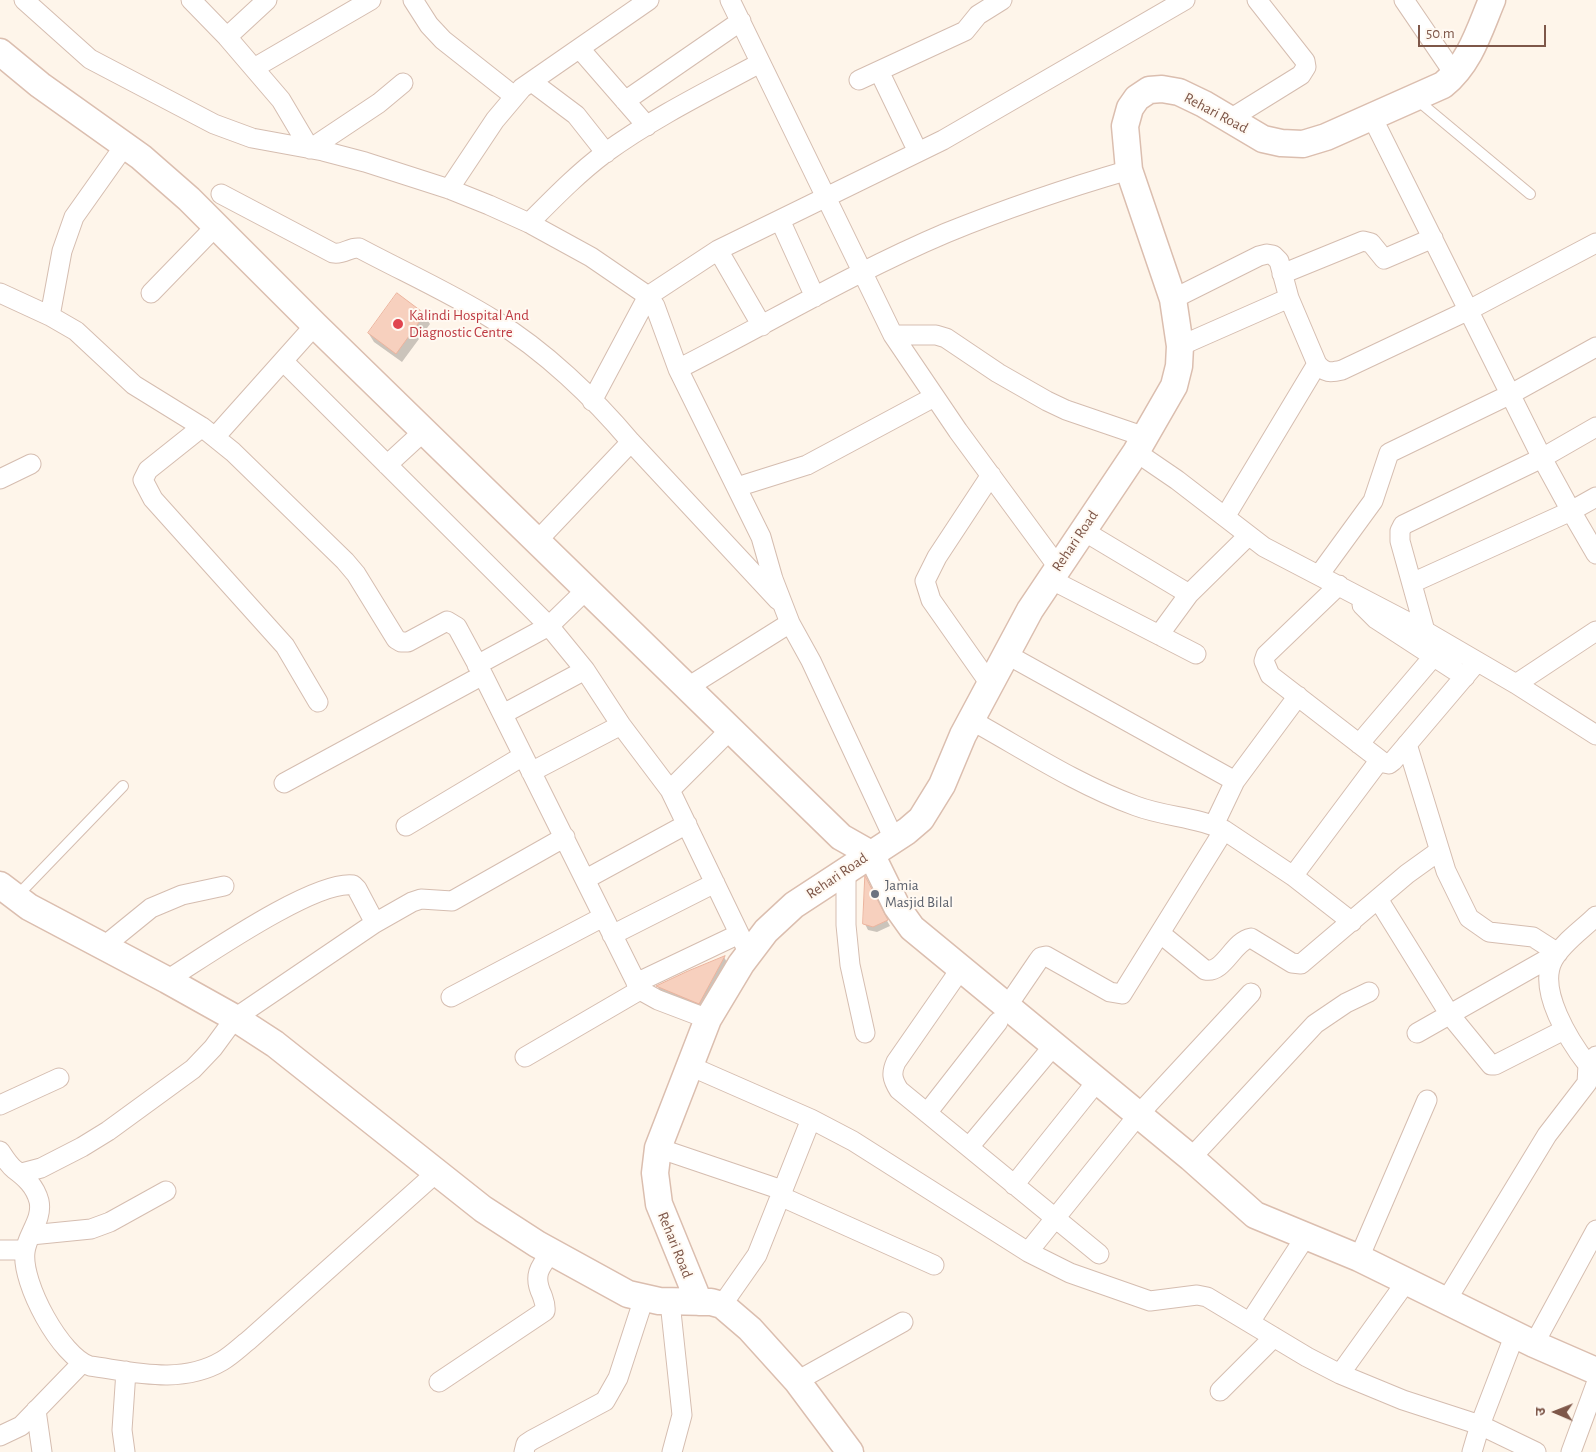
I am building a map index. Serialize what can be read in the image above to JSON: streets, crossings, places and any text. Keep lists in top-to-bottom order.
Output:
{
  "streets": {
    "main road": ["Rehari Road"]
  },
  "places": ["Kalindi Hospital And Diagnostic Centre", "Jamia Masjid Bilal"],
  "scale_bar": "50 m",
  "north": "left"
}
